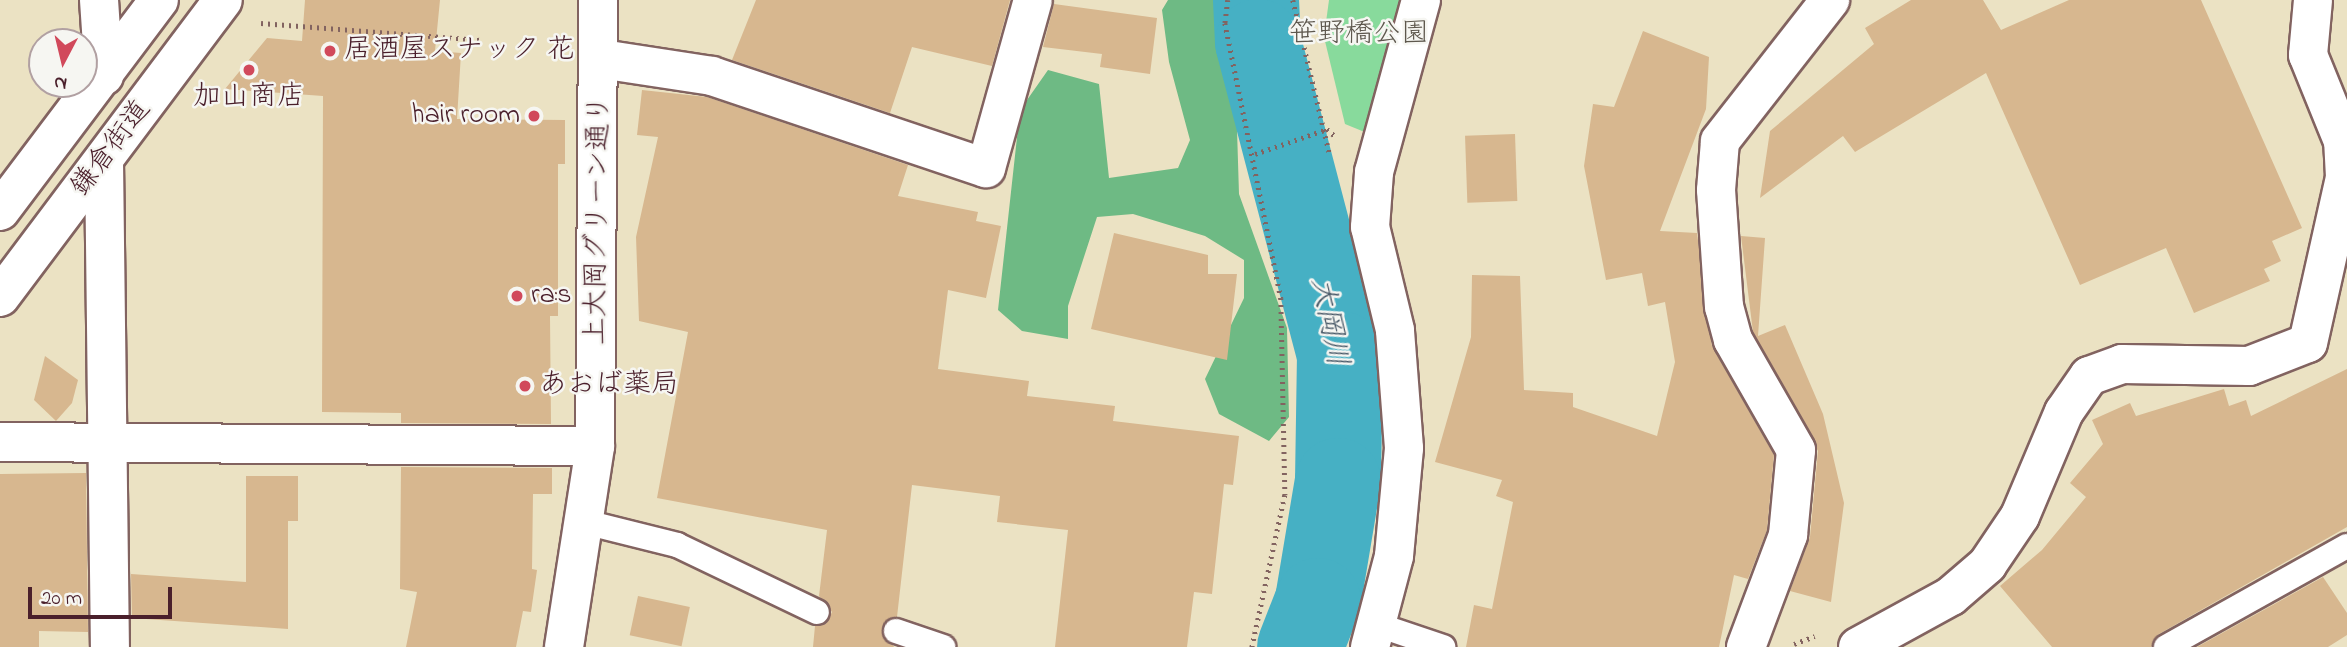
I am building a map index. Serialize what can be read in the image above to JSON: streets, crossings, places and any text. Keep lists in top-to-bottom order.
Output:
{
  "streets": {
    "street": ["鎌倉街道", "上大岡グリーン通り"]
  },
  "water": ["大岡川"],
  "parks": ["笹野橋公園"],
  "places": [
    "居酒屋スナック 花",
    "加山商店",
    "hair room",
    "ra:s",
    "あおば薬局"
  ],
  "scale_bar": "20 m",
  "north": "bottom"
}
